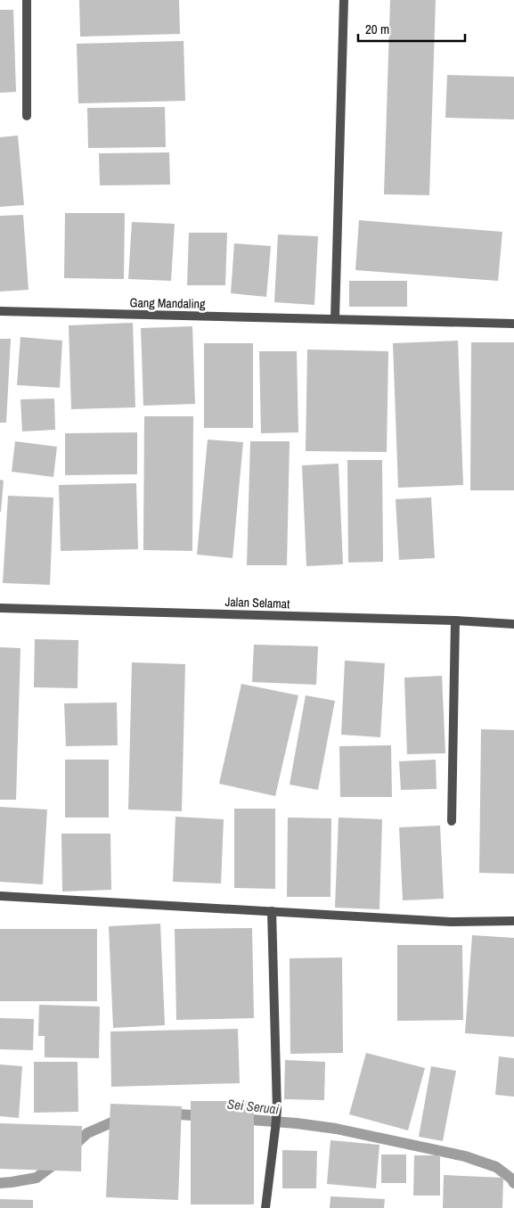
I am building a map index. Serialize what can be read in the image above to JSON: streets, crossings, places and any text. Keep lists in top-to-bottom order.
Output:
{
  "streets": {
    "street": ["Gang Mandaling", "Jalan Selamat"]
  },
  "water": ["Sei Seruai"],
  "scale_bar": "20 m"
}
